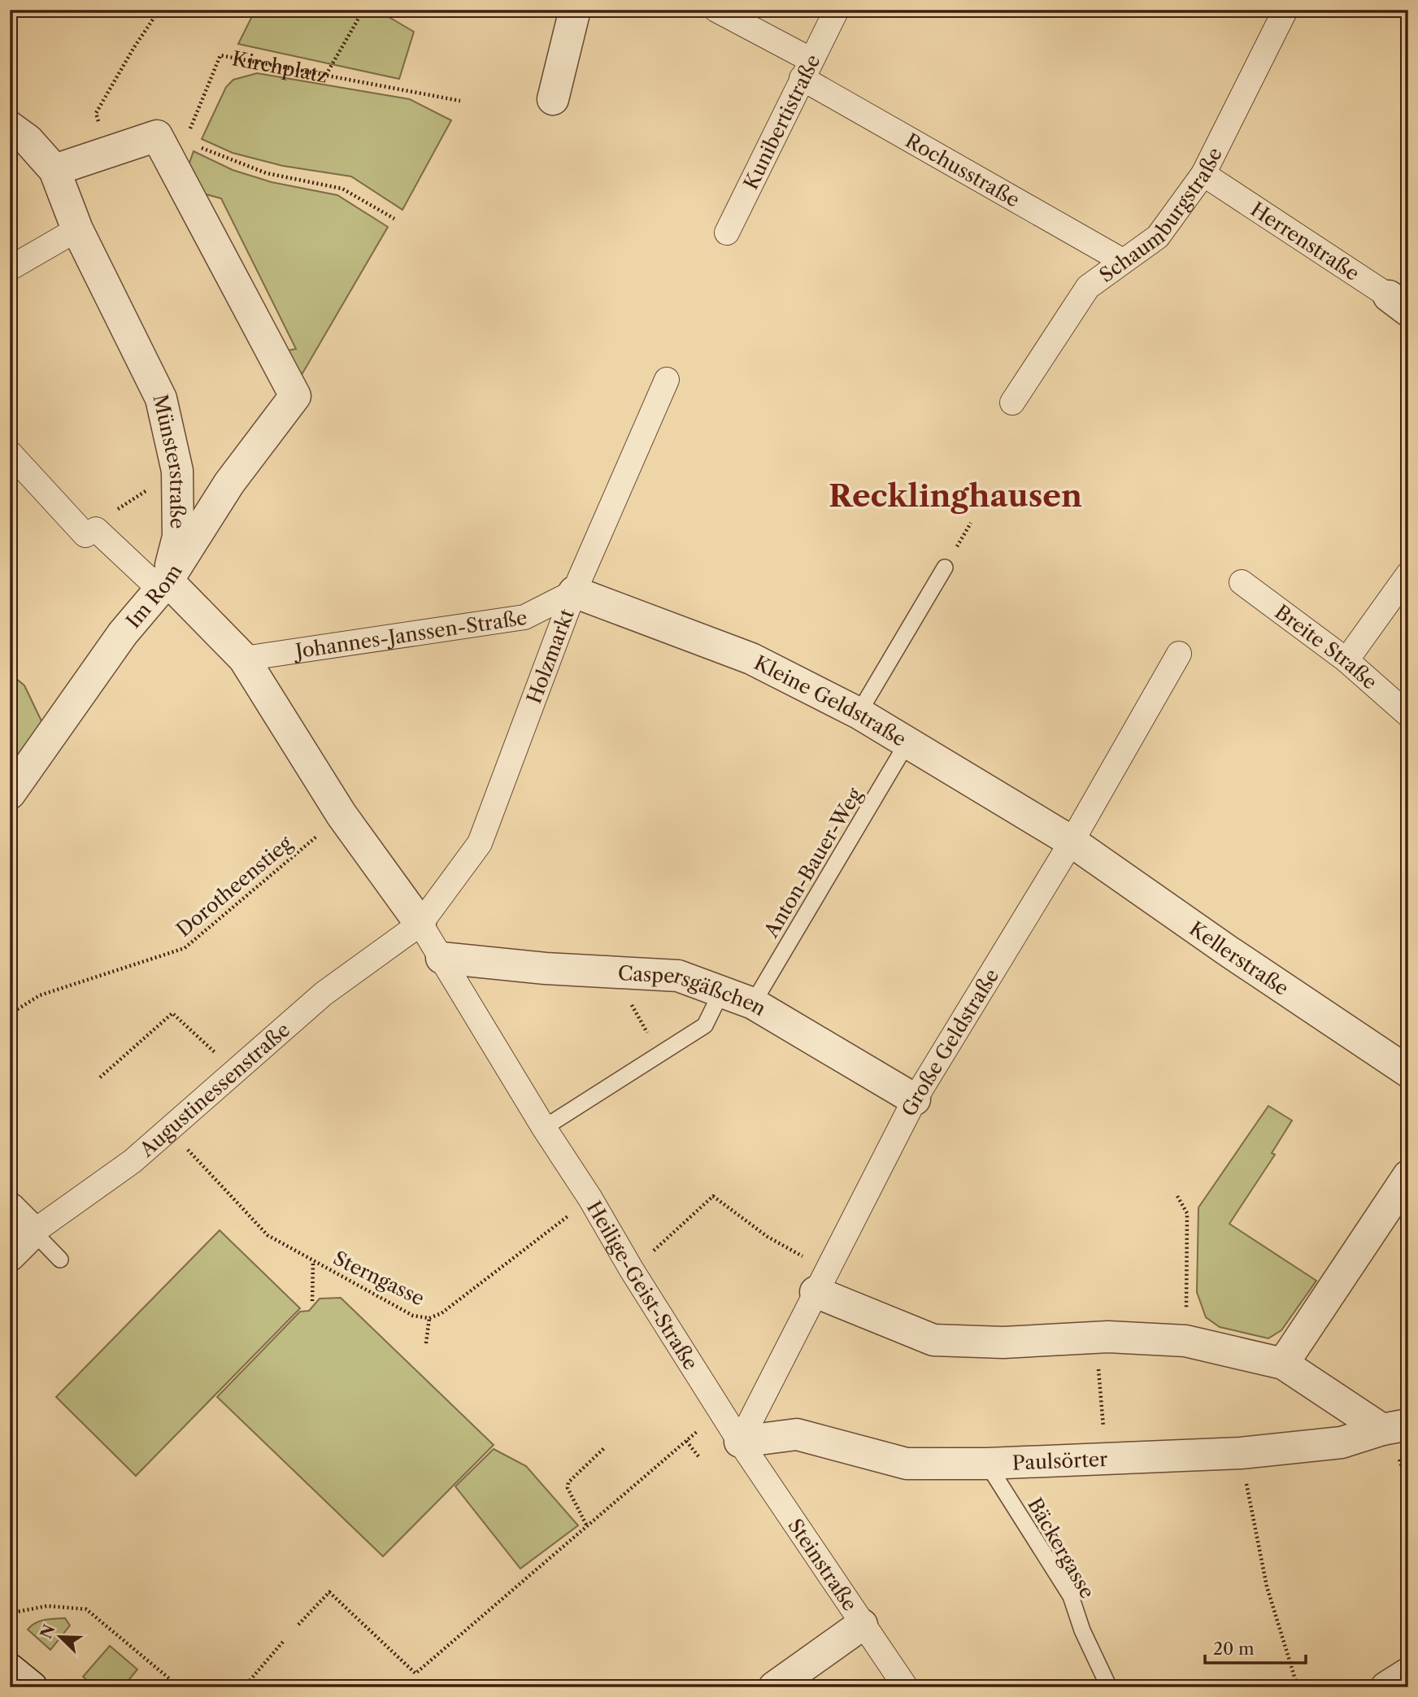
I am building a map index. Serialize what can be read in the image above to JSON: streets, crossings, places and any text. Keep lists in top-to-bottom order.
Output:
{
  "streets": {
    "street": [
      "Kunibertistraße",
      "Rochusstraße",
      "Schaumburgstraße",
      "Herrenstraße",
      "Münsterstraße",
      "Im Rom",
      "Johannes-Janssen-Straße",
      "Breite Straße",
      "Holzmarkt",
      "Kleine Geldstraße",
      "Kellerstraße",
      "Caspersgäßchen",
      "Große Geldstraße",
      "Augustinessenstraße",
      "Heilige-Geist-Straße",
      "Paulsörter",
      "Steinstraße"
    ],
    "lane": ["Anton-Bauer-Weg", "Bäckergasse"],
    "path": ["Kirchplatz", "Dorotheenstieg", "Sterngasse"]
  },
  "crossings": [
    ["Kirchplatz", "Im Rom"],
    ["Kunibertistraße", "Rochusstraße"],
    ["Rochusstraße", "Schaumburgstraße"],
    ["Schaumburgstraße", "Herrenstraße"],
    ["Münsterstraße", "Im Rom"],
    ["Johannes-Janssen-Straße", "Holzmarkt"],
    ["Johannes-Janssen-Straße", "Kleine Geldstraße"],
    ["Holzmarkt", "Kleine Geldstraße"],
    ["Holzmarkt", "Augustinessenstraße"],
    ["Holzmarkt", "Heilige-Geist-Straße"],
    ["Kleine Geldstraße", "Anton-Bauer-Weg"],
    ["Kleine Geldstraße", "Kellerstraße"],
    ["Kleine Geldstraße", "Große Geldstraße"],
    ["Anton-Bauer-Weg", "Caspersgäßchen"],
    ["Kellerstraße", "Große Geldstraße"],
    ["Caspersgäßchen", "Große Geldstraße"],
    ["Caspersgäßchen", "Heilige-Geist-Straße"],
    ["Große Geldstraße", "Heilige-Geist-Straße"],
    ["Große Geldstraße", "Paulsörter"],
    ["Große Geldstraße", "Steinstraße"],
    ["Augustinessenstraße", "Sterngasse"],
    ["Augustinessenstraße", "Heilige-Geist-Straße"],
    ["Sterngasse", "Heilige-Geist-Straße"],
    ["Heilige-Geist-Straße", "Paulsörter"],
    ["Heilige-Geist-Straße", "Steinstraße"],
    ["Paulsörter", "Bäckergasse"],
    ["Paulsörter", "Steinstraße"]
  ],
  "districts": ["Recklinghausen"],
  "scale_bar": "20 m",
  "north": "top left"
}
